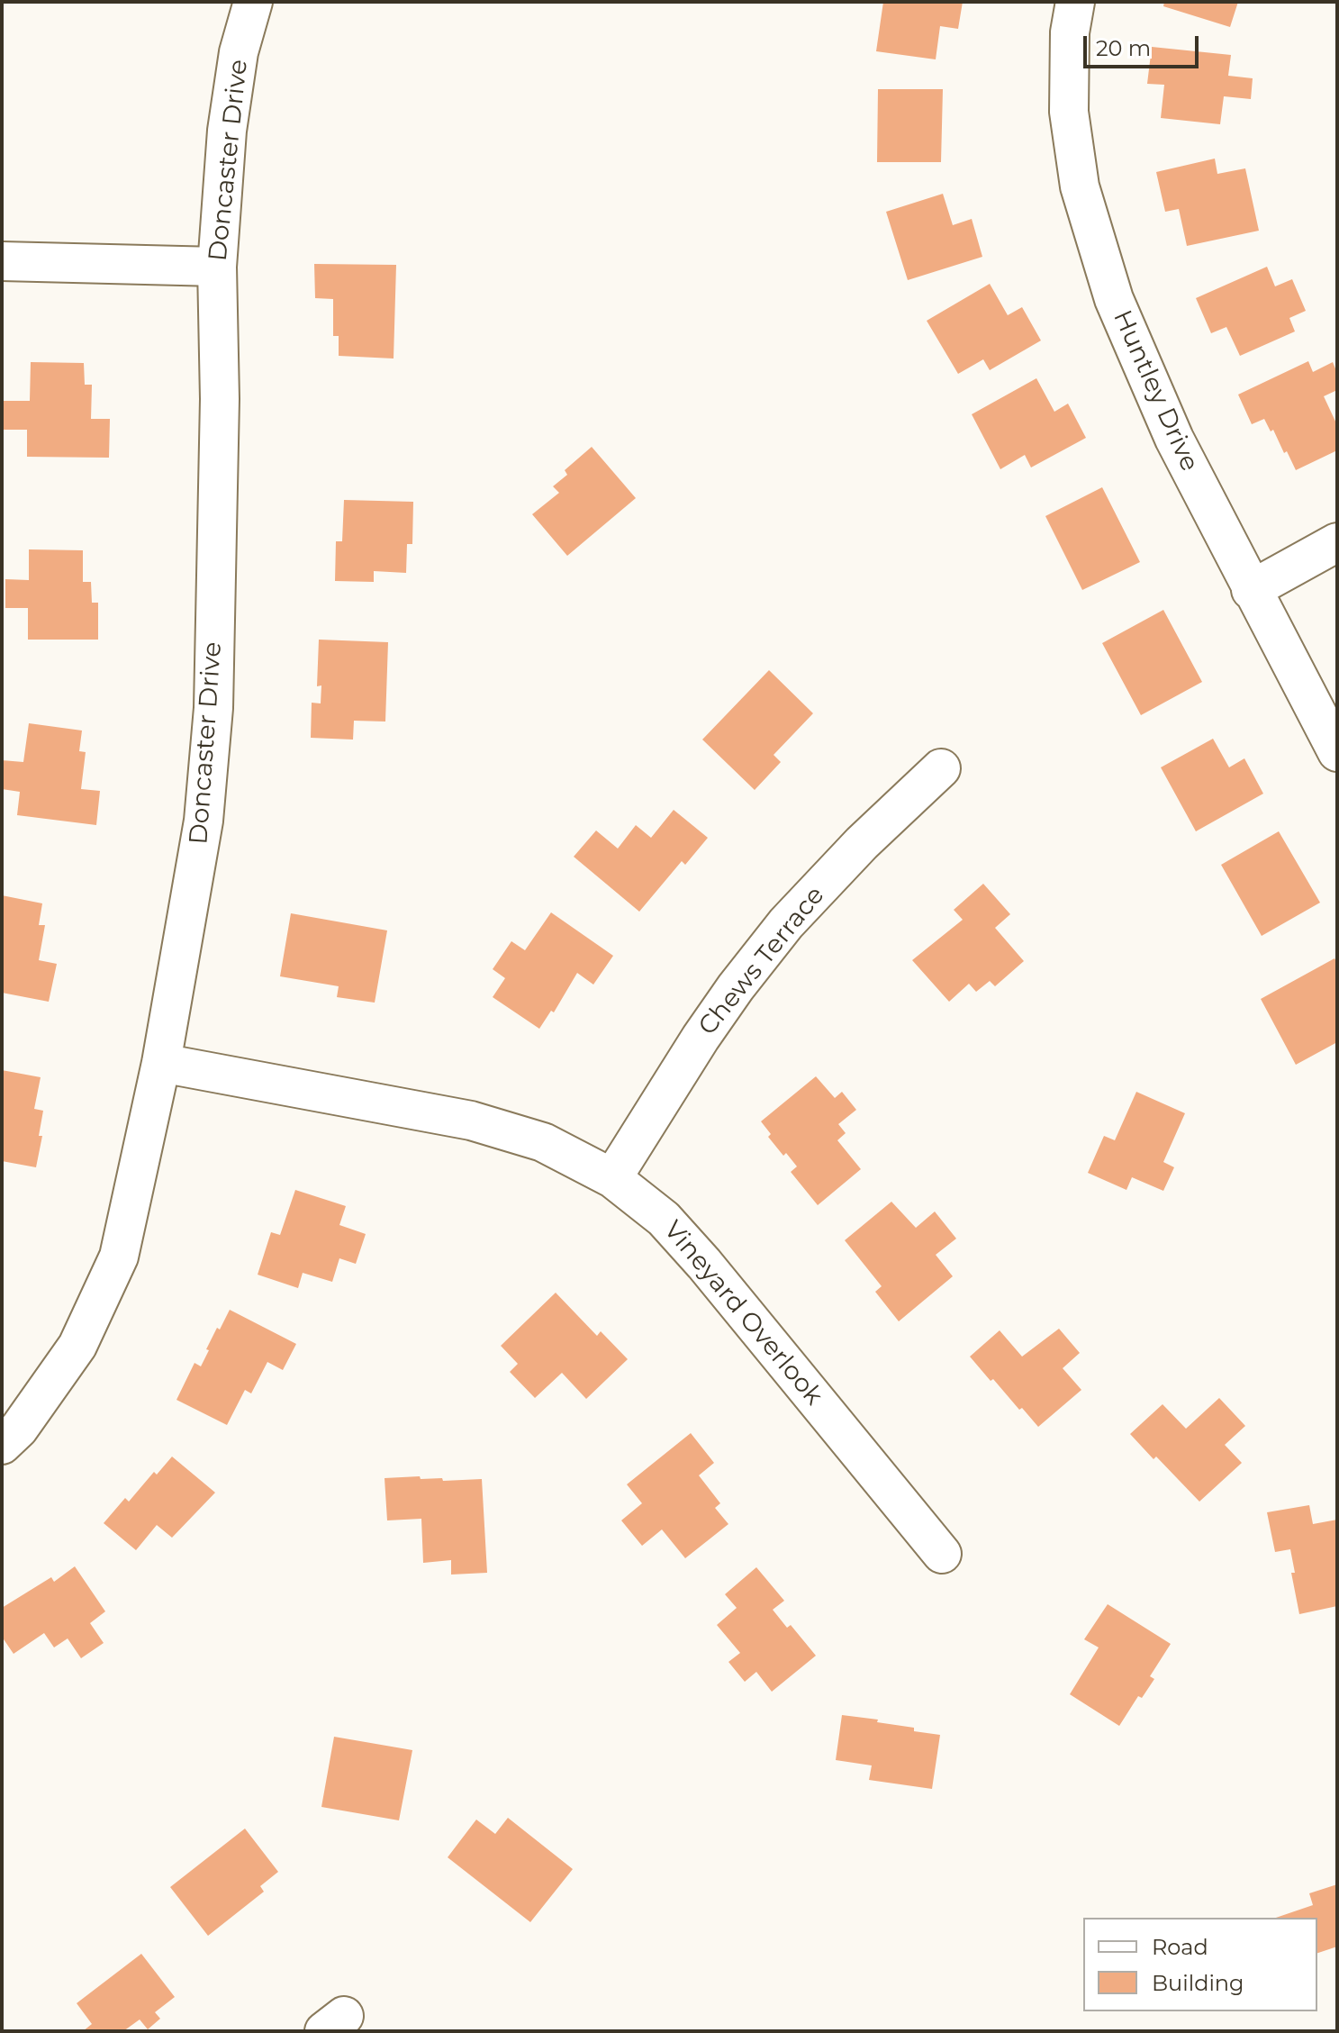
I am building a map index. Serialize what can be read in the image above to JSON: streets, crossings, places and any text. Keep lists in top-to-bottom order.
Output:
{
  "streets": {
    "street": [
      "Doncaster Drive",
      "Huntley Drive",
      "Chews Terrace",
      "Vineyard Overlook"
    ]
  },
  "crossings": [
    ["Doncaster Drive", "Vineyard Overlook"],
    ["Chews Terrace", "Vineyard Overlook"]
  ],
  "legend": ["Road", "Building"],
  "scale_bar": "20 m"
}
